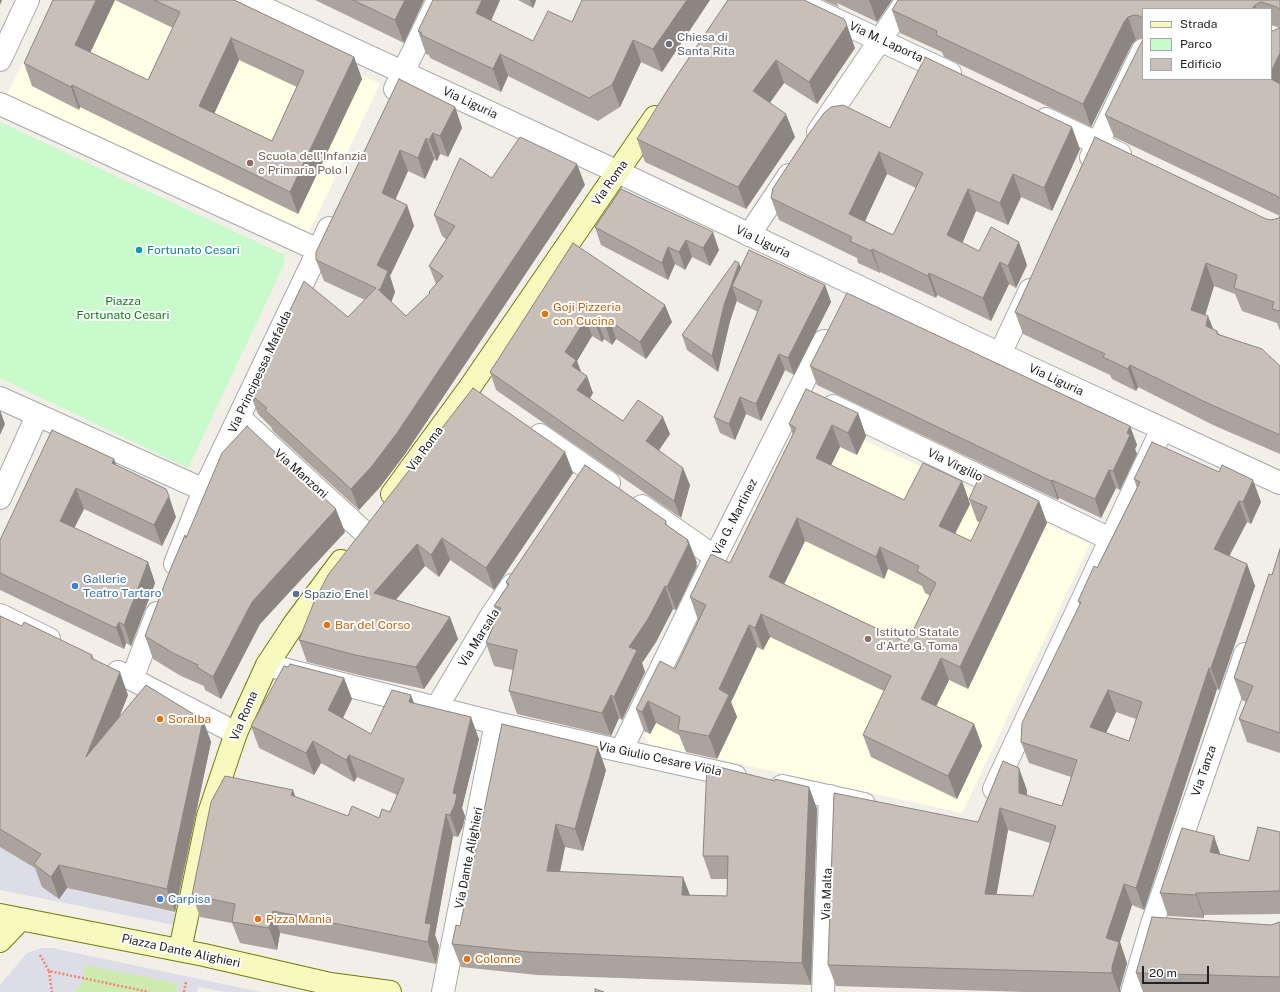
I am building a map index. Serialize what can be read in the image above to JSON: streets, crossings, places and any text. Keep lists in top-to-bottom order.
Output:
{
  "streets": {
    "main road": ["Via Roma", "Piazza Dante Alighieri"],
    "street": [
      "Via M. Laporta",
      "Via Liguria",
      "Via Principessa Mafalda",
      "Via Virgilio",
      "Via Manzoni",
      "Via G. Martinez",
      "Via Marsala",
      "Via Giulio Cesare Viola",
      "Via Tanza",
      "Via Dante Alighieri",
      "Via Malta"
    ]
  },
  "crossings": [
    ["Via Liguria", "Via Roma"],
    ["Via Roma", "Via Manzoni"],
    ["Via Roma", "Via Giulio Cesare Viola"],
    ["Via Roma", "Piazza Dante Alighieri"],
    ["Via Principessa Mafalda", "Via Manzoni"],
    ["Via Virgilio", "Via G. Martinez"],
    ["Via G. Martinez", "Via Giulio Cesare Viola"],
    ["Via Marsala", "Via Giulio Cesare Viola"],
    ["Via Giulio Cesare Viola", "Via Dante Alighieri"],
    ["Via Giulio Cesare Viola", "Via Malta"]
  ],
  "parks": ["Piazza Fortunato Cesari"],
  "places": [
    "Chiesa di Santa Rita",
    "Scuola dell'Infanzia e Primaria Polo I",
    "Fortunato Cesari",
    "Goji Pizzeria con Cucina",
    "Gallerie Teatro Tartaro",
    "Spazio Enel",
    "Bar del Corso",
    "Istituto Statale d'Arte G. Toma",
    "Soralba",
    "Carpisa",
    "Pizza Mania",
    "Colonne"
  ],
  "legend": ["Strada", "Parco", "Edificio"],
  "scale_bar": "20 m"
}
